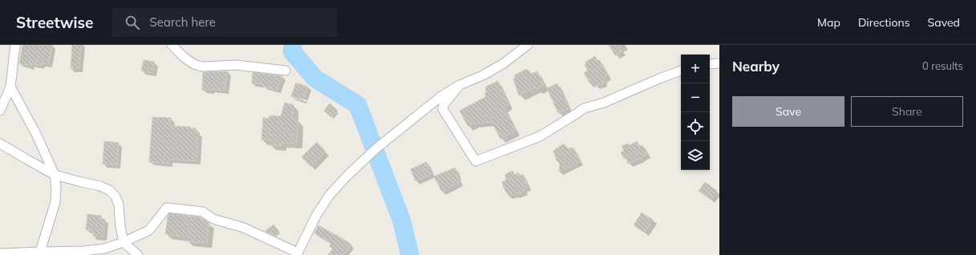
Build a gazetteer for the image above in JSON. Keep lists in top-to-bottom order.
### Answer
{
  "page": {
    "header": "Streetwise",
    "search": "Search here",
    "nav": ["Map", "Directions", "Saved"],
    "heading": ["Nearby", "0 results"],
    "map_buttons": ["+", "−"],
    "buttons": ["Save", "Share"]
  }
}
